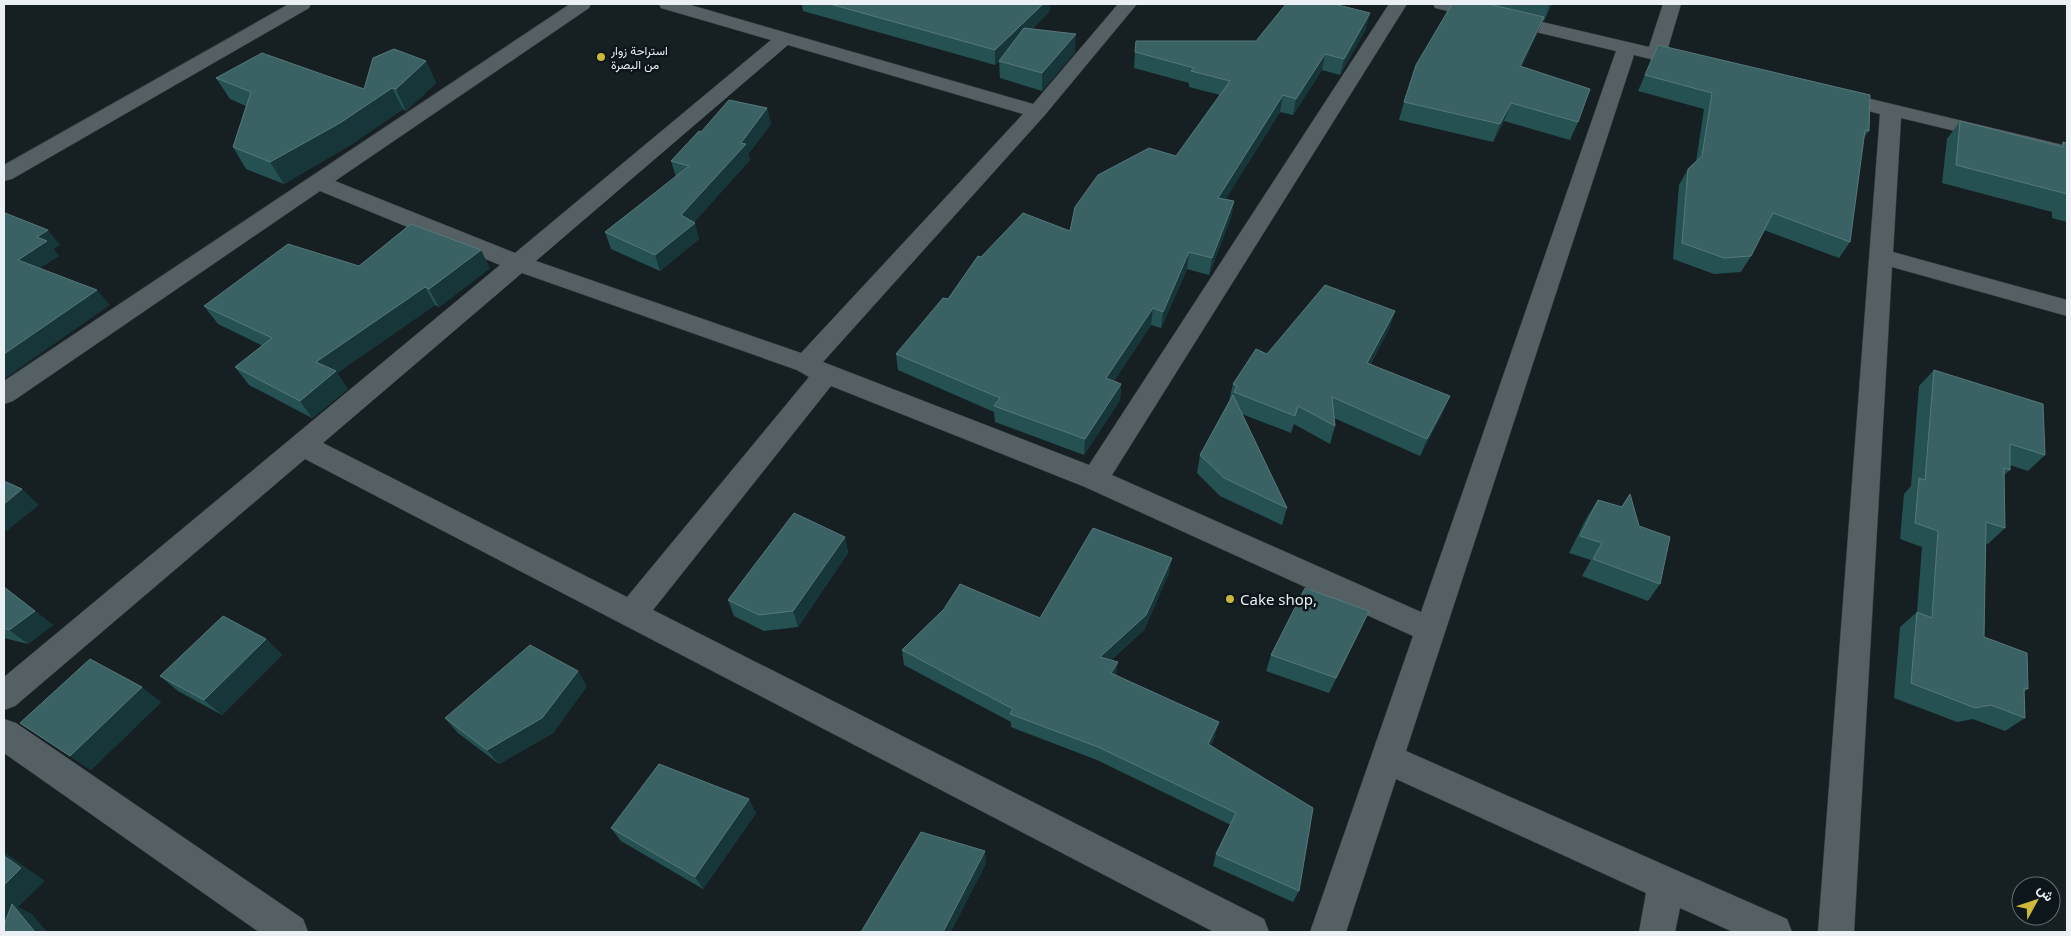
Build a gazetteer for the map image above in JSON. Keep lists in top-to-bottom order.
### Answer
{
  "places": ["استراحة زوار من البصرة", "Cake shop,"],
  "north": "top right"
}
